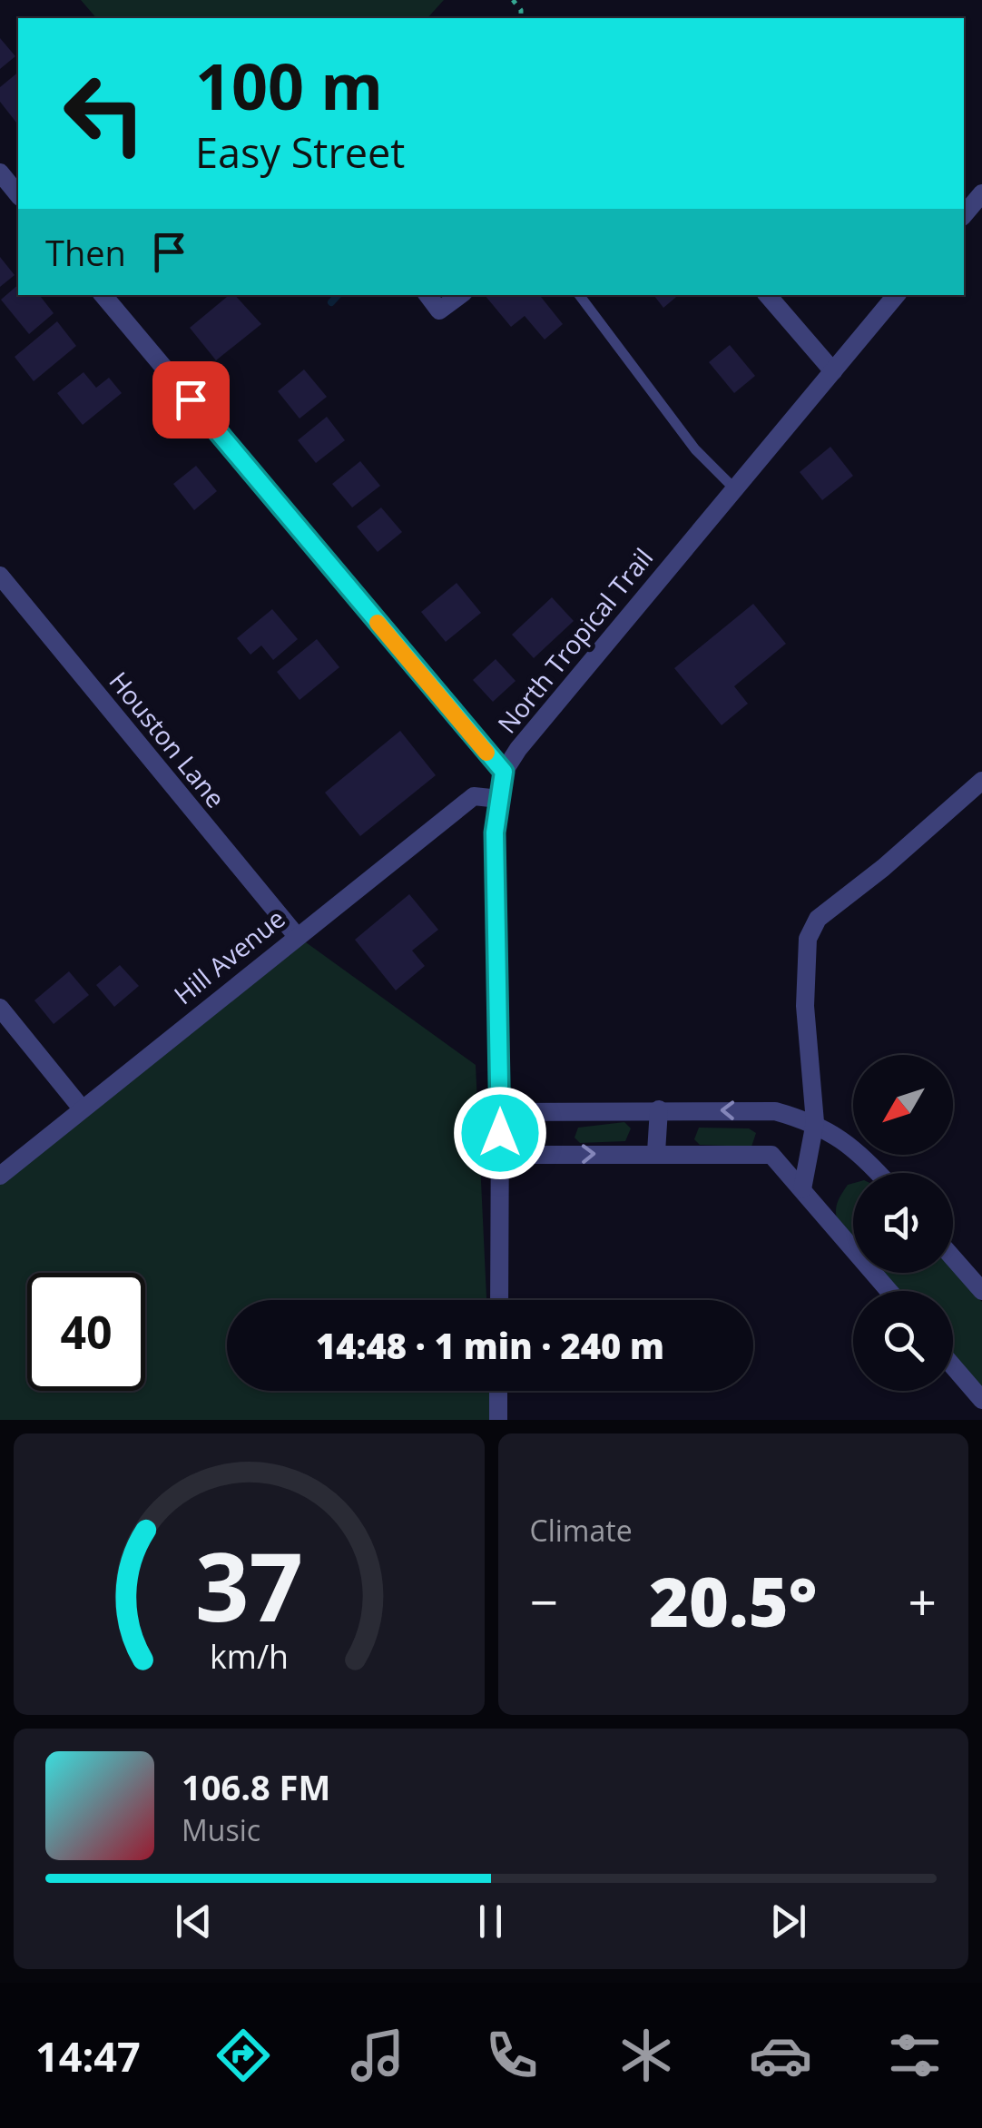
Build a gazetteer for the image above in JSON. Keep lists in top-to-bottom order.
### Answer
{
  "streets": {
    "street": ["North Tropical Trail", "Houston Lane", "Hill Avenue"]
  },
  "crossings": [
    ["North Tropical Trail", "Hill Avenue"],
    ["Houston Lane", "Hill Avenue"]
  ],
  "north": "bottom left",
  "page": {
    "turn": ["100 m", "Easy Street"],
    "then": "Then",
    "limit": "40",
    "trip": "14:48 · 1 min · 240 m",
    "tile": "Climate",
    "heat": ["−", "20.5°", "+"],
    "song": ["106.8 FM", "Music"],
    "tabs": "14:47",
    "gauge": ["37", "km/h"]
  }
}
